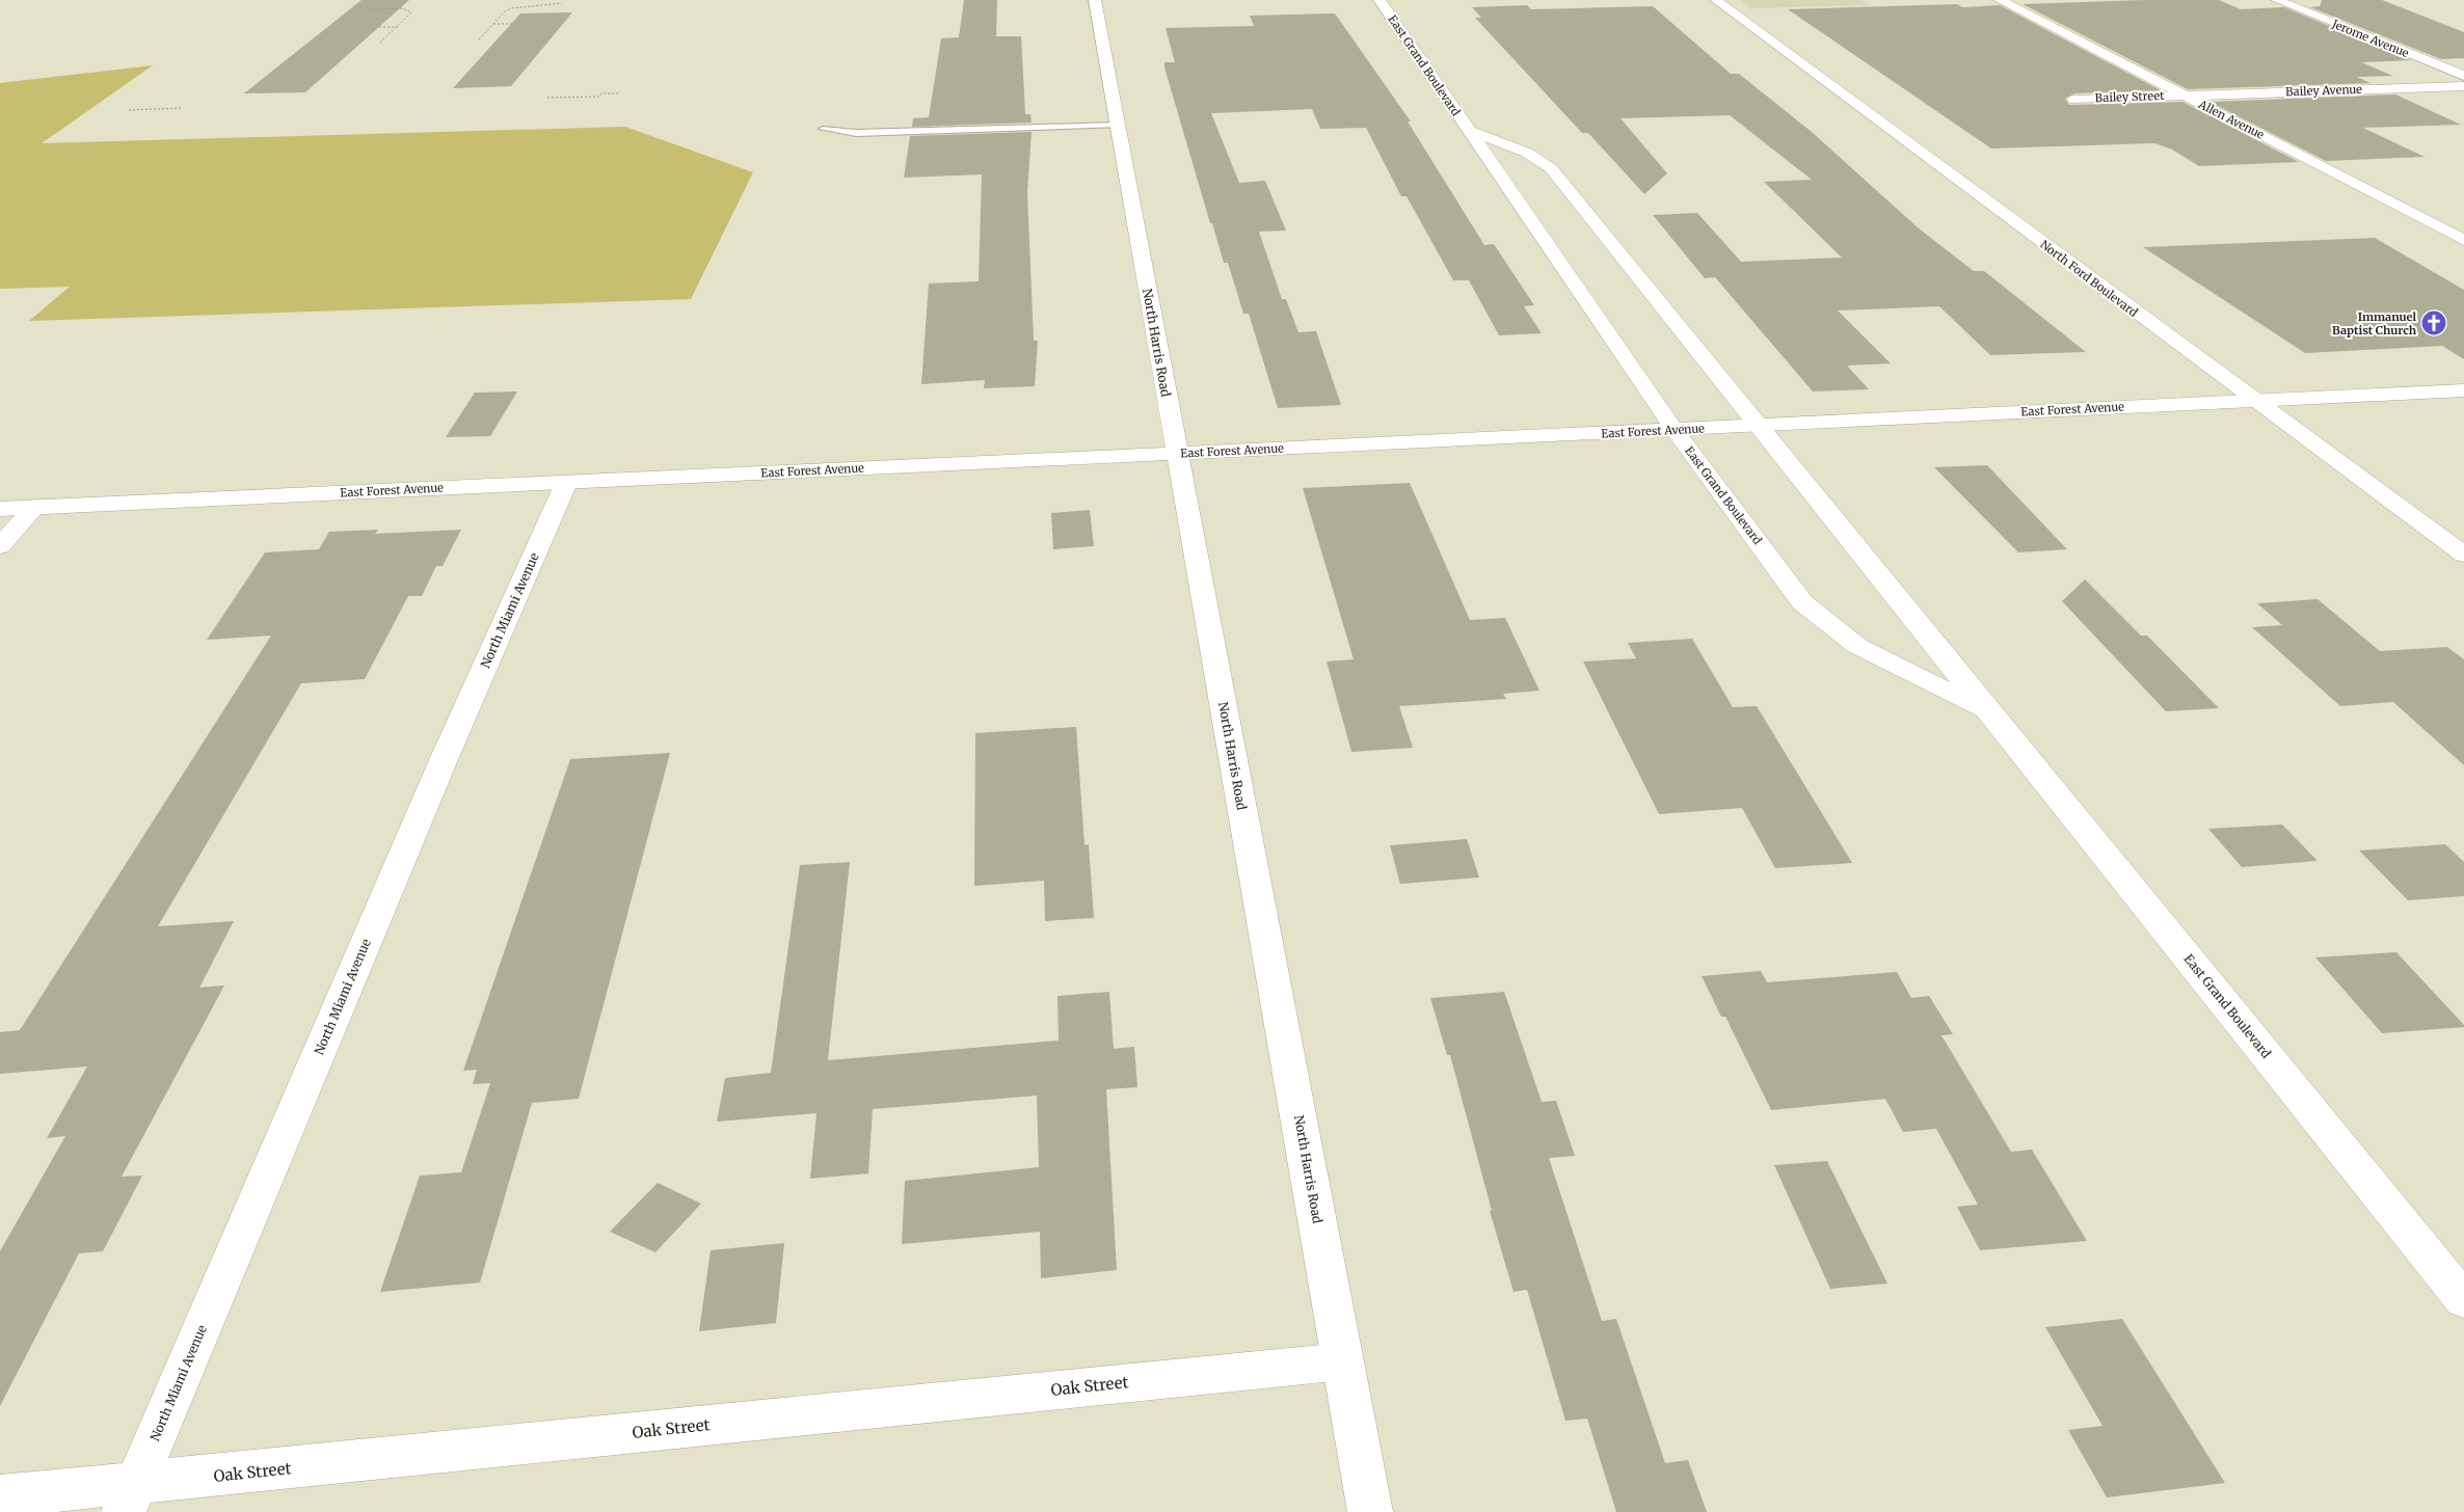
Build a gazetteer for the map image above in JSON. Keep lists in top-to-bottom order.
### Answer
{
  "streets": {
    "street": [
      "Jerome Avenue",
      "East Grand Boulevard",
      "Bailey Avenue",
      "Bailey Street",
      "Allen Avenue",
      "North Ford Boulevard",
      "North Harris Road",
      "East Forest Avenue",
      "North Miami Avenue",
      "Oak Street"
    ]
  },
  "crossings": [
    ["East Grand Boulevard", "East Forest Avenue"],
    ["Bailey Avenue", "Bailey Street"],
    ["Bailey Avenue", "Allen Avenue"],
    ["Bailey Street", "Allen Avenue"],
    ["North Ford Boulevard", "East Forest Avenue"],
    ["North Harris Road", "East Forest Avenue"],
    ["North Harris Road", "Oak Street"],
    ["East Forest Avenue", "North Miami Avenue"],
    ["North Miami Avenue", "Oak Street"]
  ],
  "places": {
    "church": ["Immanuel Baptist Church"]
  }
}
